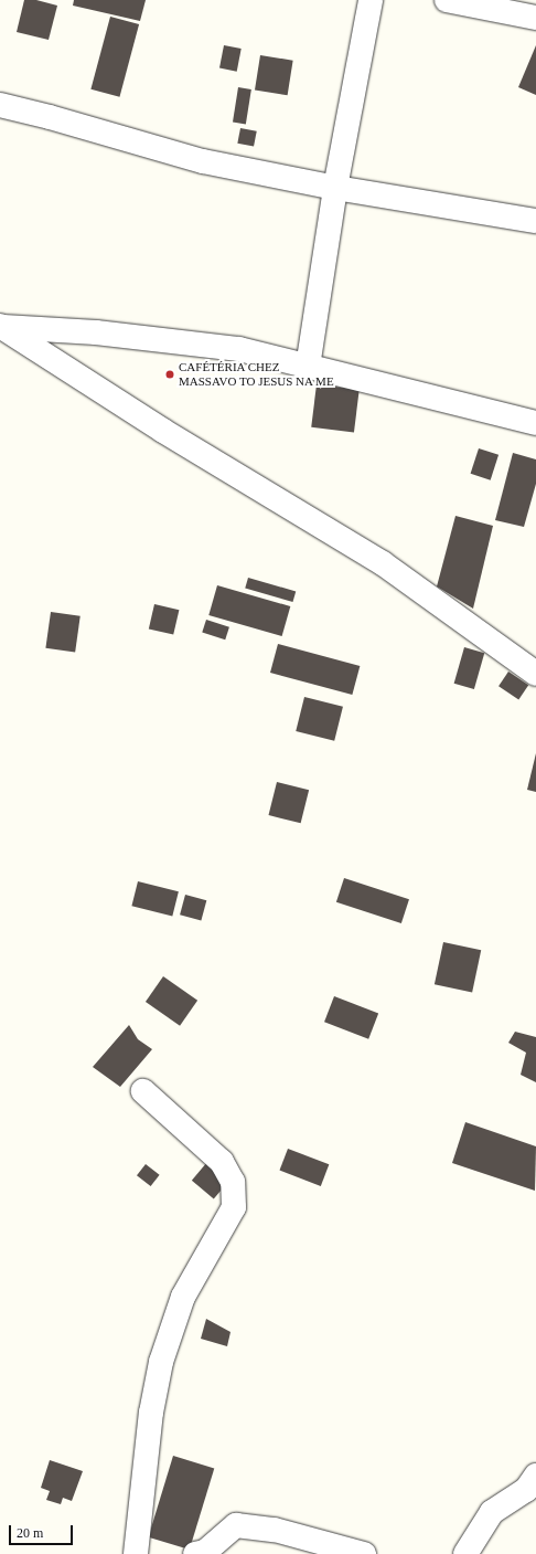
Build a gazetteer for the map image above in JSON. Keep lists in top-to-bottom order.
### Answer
{
  "places": ["CAFÉTÉRIA CHEZ MASSAVO TO JESUS NA ME"],
  "scale_bar": "20 m"
}
